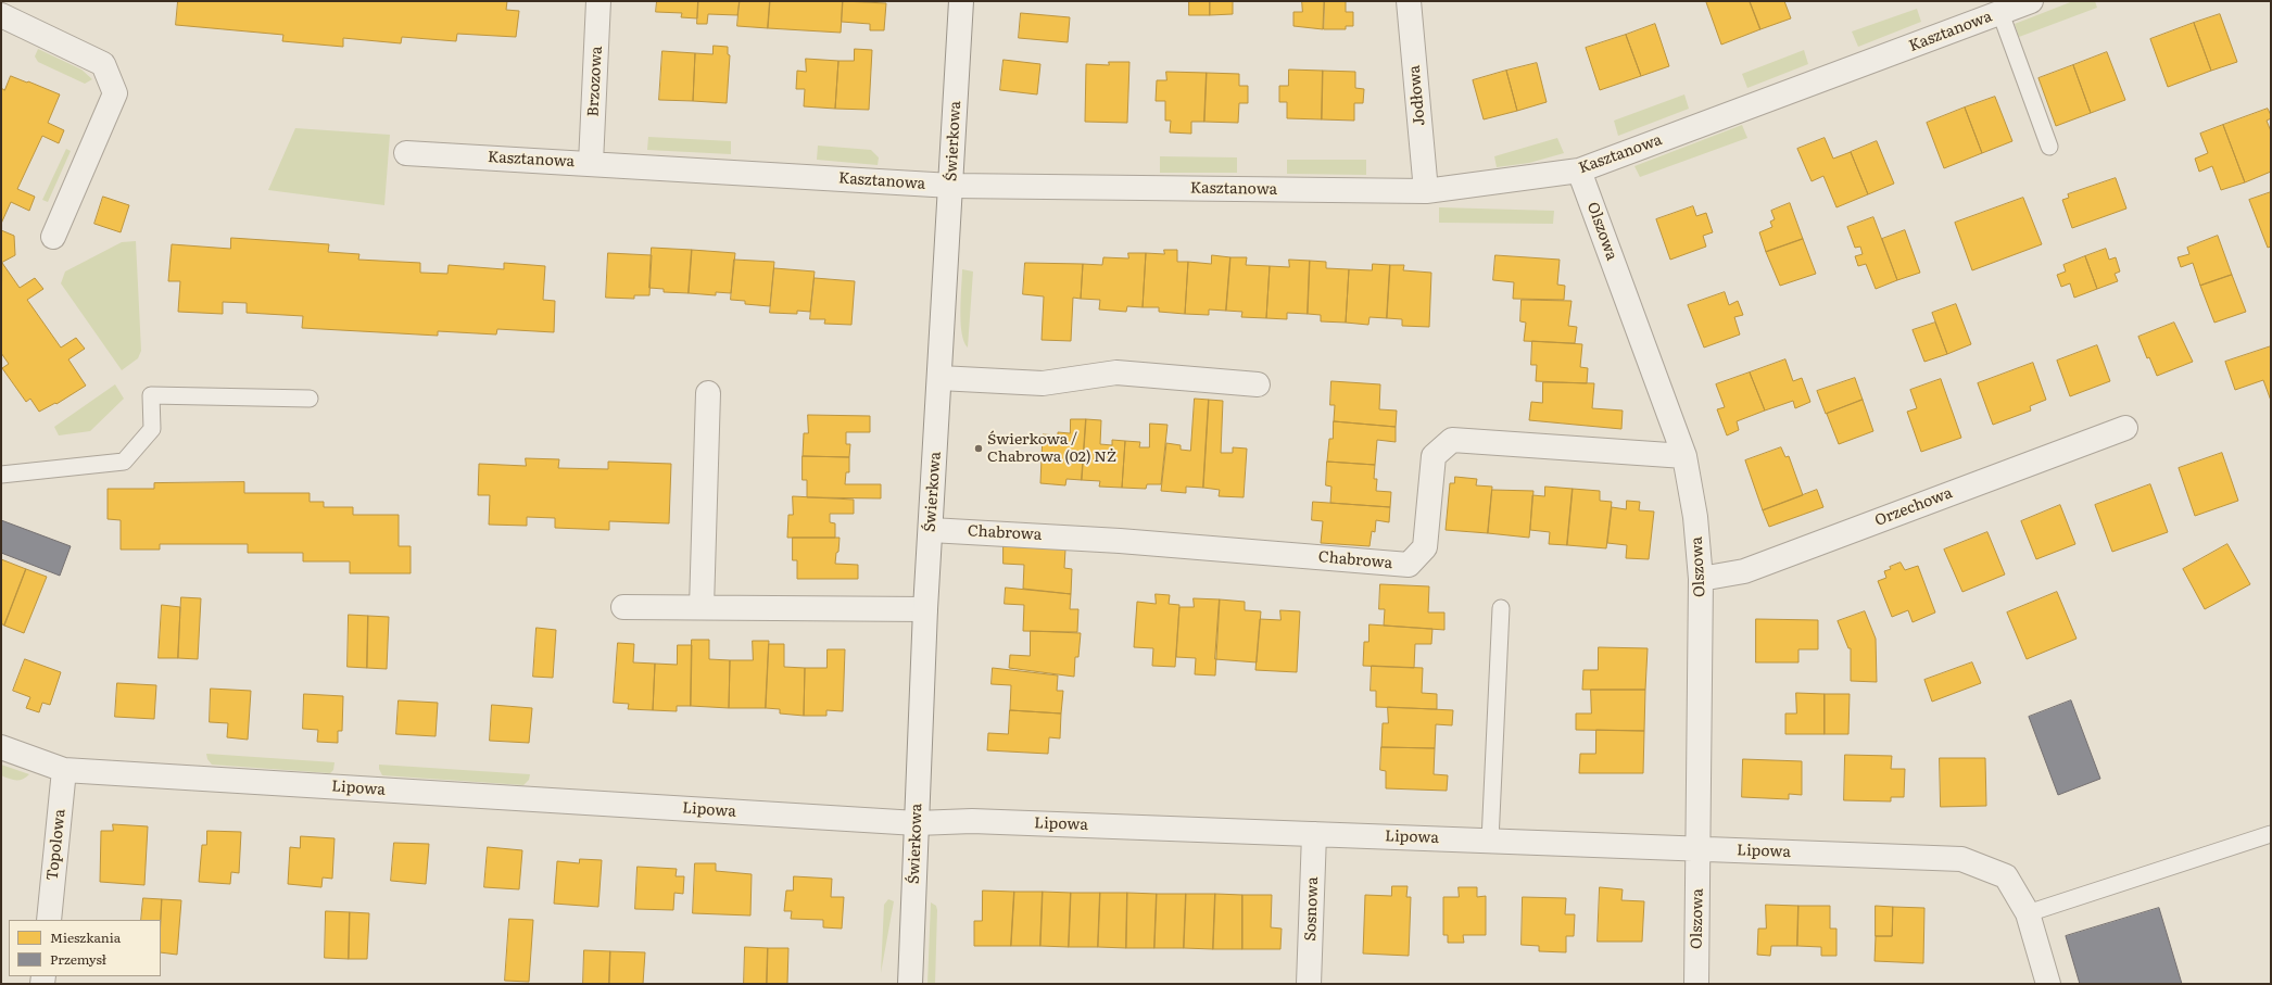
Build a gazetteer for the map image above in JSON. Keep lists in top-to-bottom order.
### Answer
{
  "streets": {
    "street": [
      "Kasztanowa",
      "Brzozowa",
      "Jodłowa",
      "Świerkowa",
      "Olszowa",
      "Orzechowa",
      "Chabrowa",
      "Lipowa",
      "Topolowa",
      "Sosnowa"
    ]
  },
  "crossings": [
    ["Kasztanowa", "Brzozowa"],
    ["Kasztanowa", "Jodłowa"],
    ["Kasztanowa", "Świerkowa"],
    ["Kasztanowa", "Olszowa"],
    ["Świerkowa", "Chabrowa"],
    ["Świerkowa", "Lipowa"],
    ["Olszowa", "Orzechowa"],
    ["Olszowa", "Chabrowa"],
    ["Olszowa", "Lipowa"],
    ["Lipowa", "Topolowa"],
    ["Lipowa", "Sosnowa"]
  ],
  "places": ["Świerkowa / Chabrowa (02) NŻ"],
  "legend": ["Mieszkania", "Przemysł"]
}
